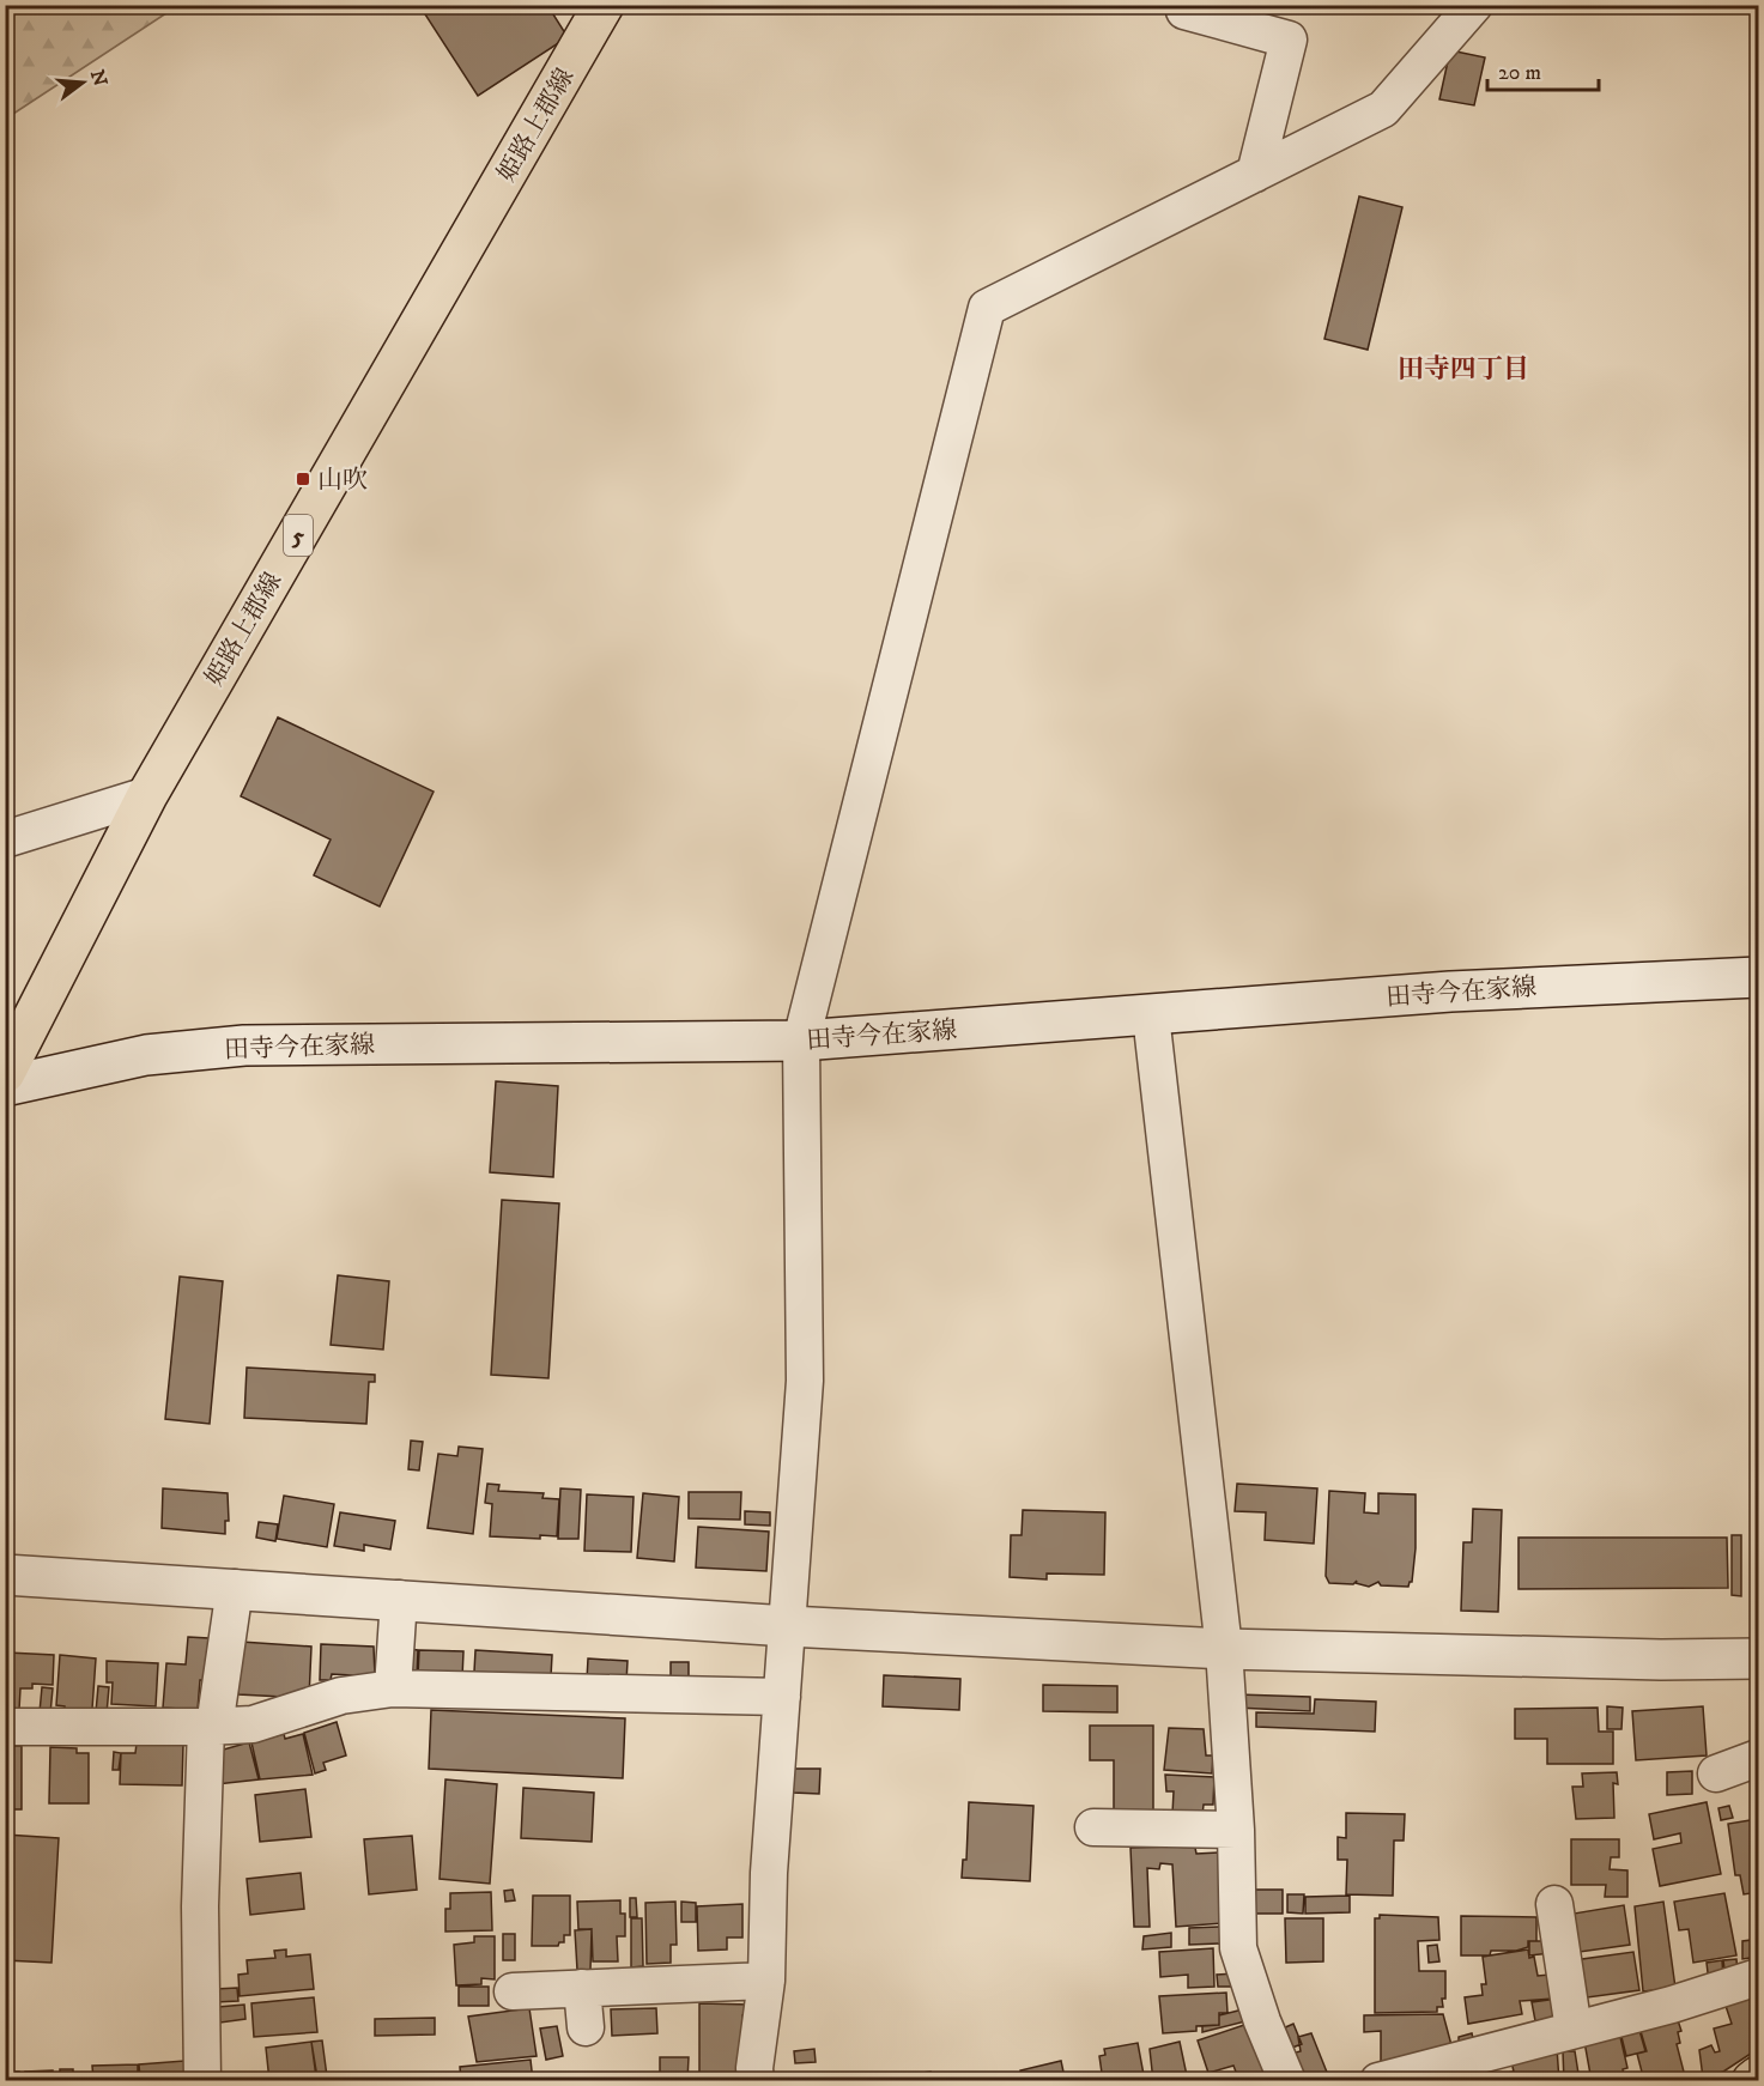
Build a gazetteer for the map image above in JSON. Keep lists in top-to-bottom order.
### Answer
{
  "streets": {
    "main road": ["姫路上郡線", "5"],
    "street": ["田寺今在家線"]
  },
  "districts": ["田寺四丁目"],
  "places": {
    "transit": ["山吹"]
  },
  "scale_bar": "20 m",
  "north": "right"
}
